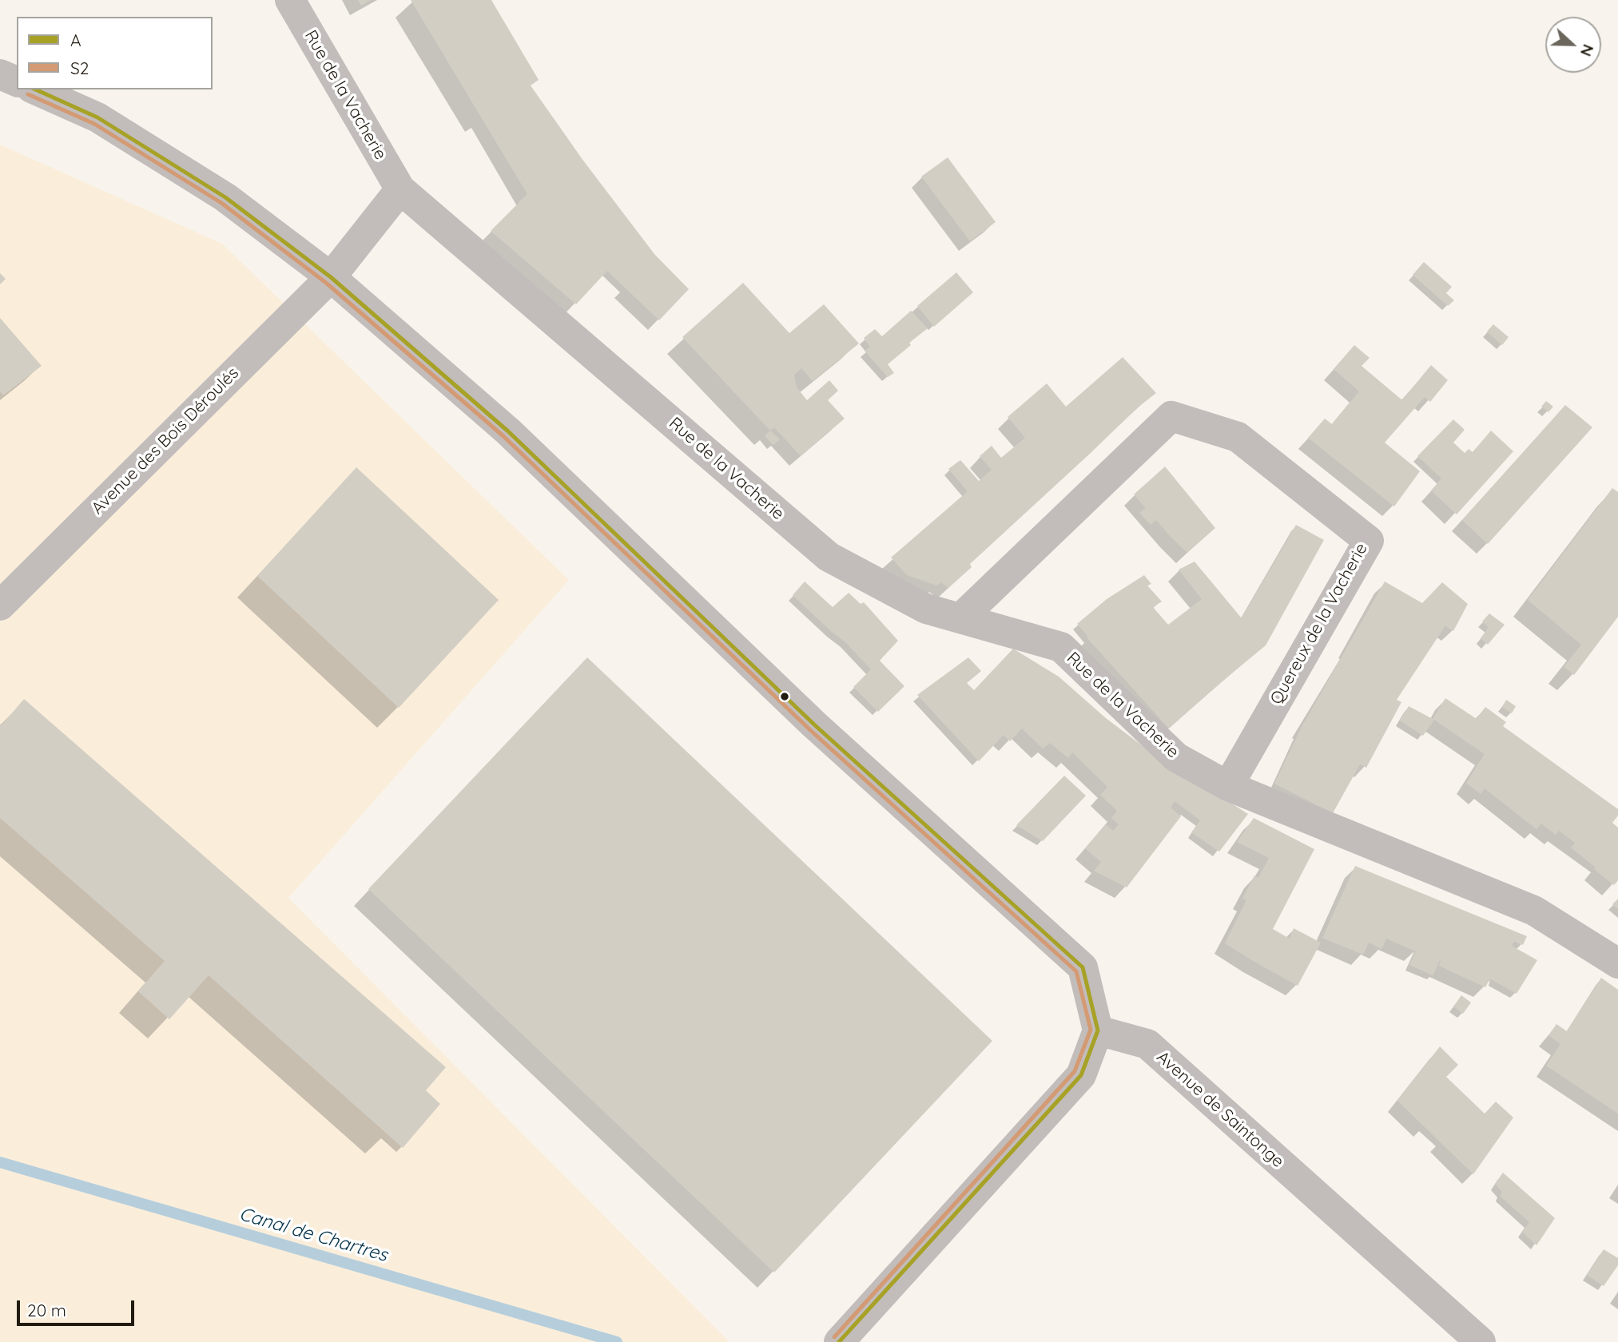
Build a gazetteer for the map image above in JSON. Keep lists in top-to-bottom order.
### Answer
{
  "streets": {
    "street": [
      "Rue de la Vacherie",
      "Avenue des Bois Déroulés",
      "Quereux de la Vacherie",
      "Avenue de Saintonge"
    ]
  },
  "crossings": [
    ["Rue de la Vacherie", "Quereux de la Vacherie"]
  ],
  "water": ["Canal de Chartres"],
  "lines": ["transit line A", "transit line S2"],
  "legend": ["A", "S2"],
  "scale_bar": "20 m",
  "north": "right"
}
